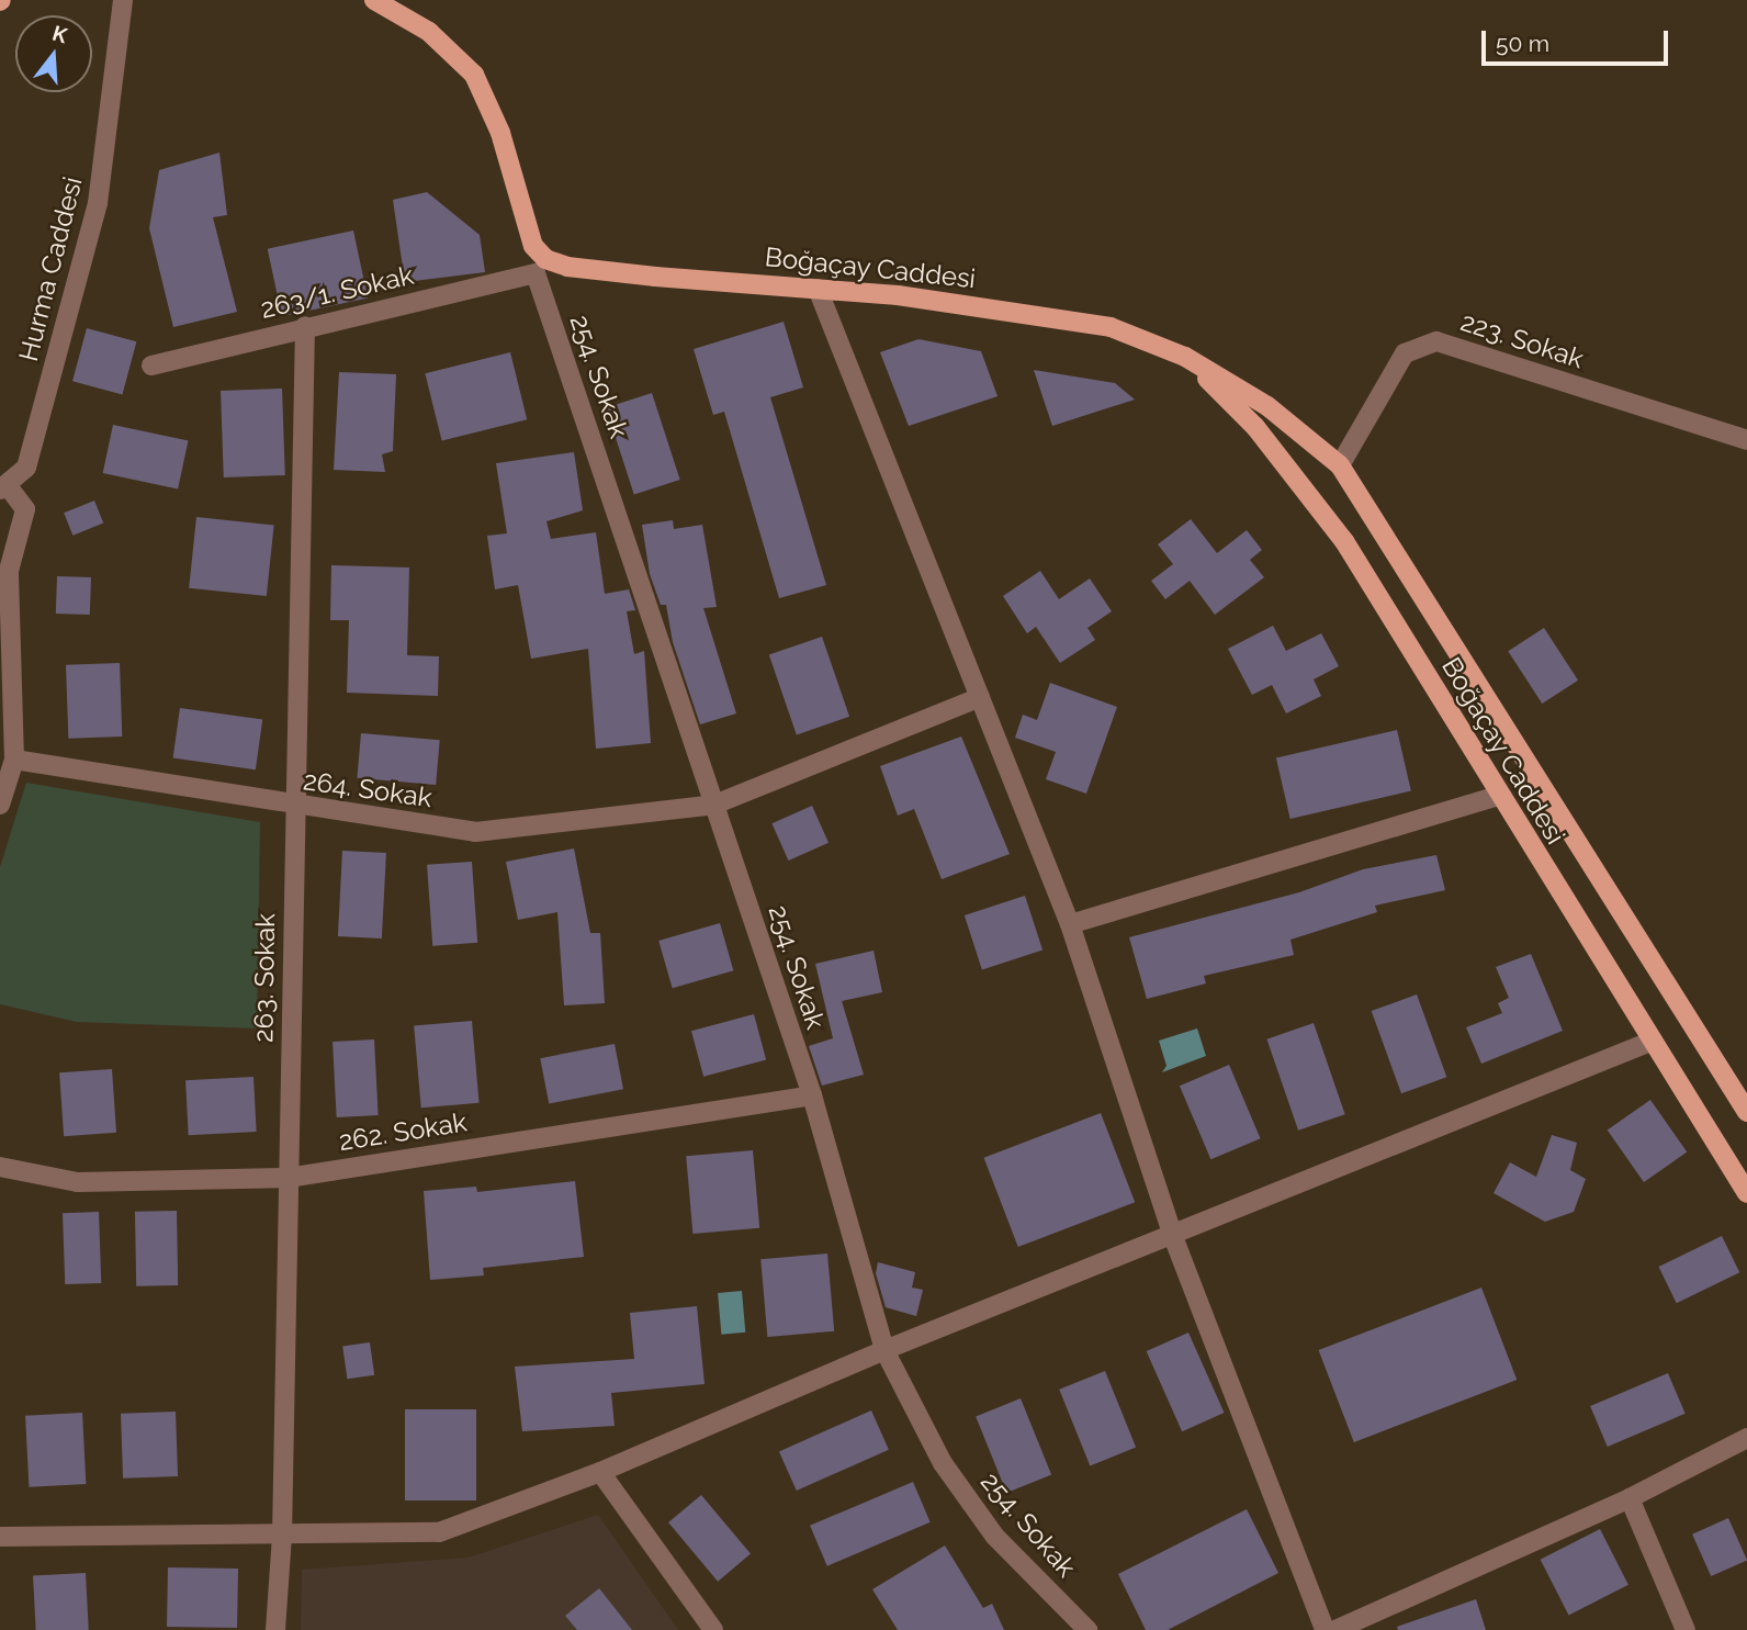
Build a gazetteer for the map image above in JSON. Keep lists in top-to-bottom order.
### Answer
{
  "streets": {
    "main road": ["Boğaçay Caddesi"],
    "street": [
      "Hurma Caddesi",
      "263/1. Sokak",
      "223. Sokak",
      "254. Sokak",
      "264. Sokak",
      "263. Sokak",
      "262. Sokak"
    ]
  },
  "crossings": [
    ["Boğaçay Caddesi", "263/1. Sokak"],
    ["Boğaçay Caddesi", "223. Sokak"],
    ["Boğaçay Caddesi", "254. Sokak"],
    ["263/1. Sokak", "254. Sokak"],
    ["263/1. Sokak", "263. Sokak"],
    ["254. Sokak", "264. Sokak"],
    ["254. Sokak", "262. Sokak"],
    ["264. Sokak", "263. Sokak"],
    ["263. Sokak", "262. Sokak"]
  ],
  "scale_bar": "50 m",
  "north": "top"
}
